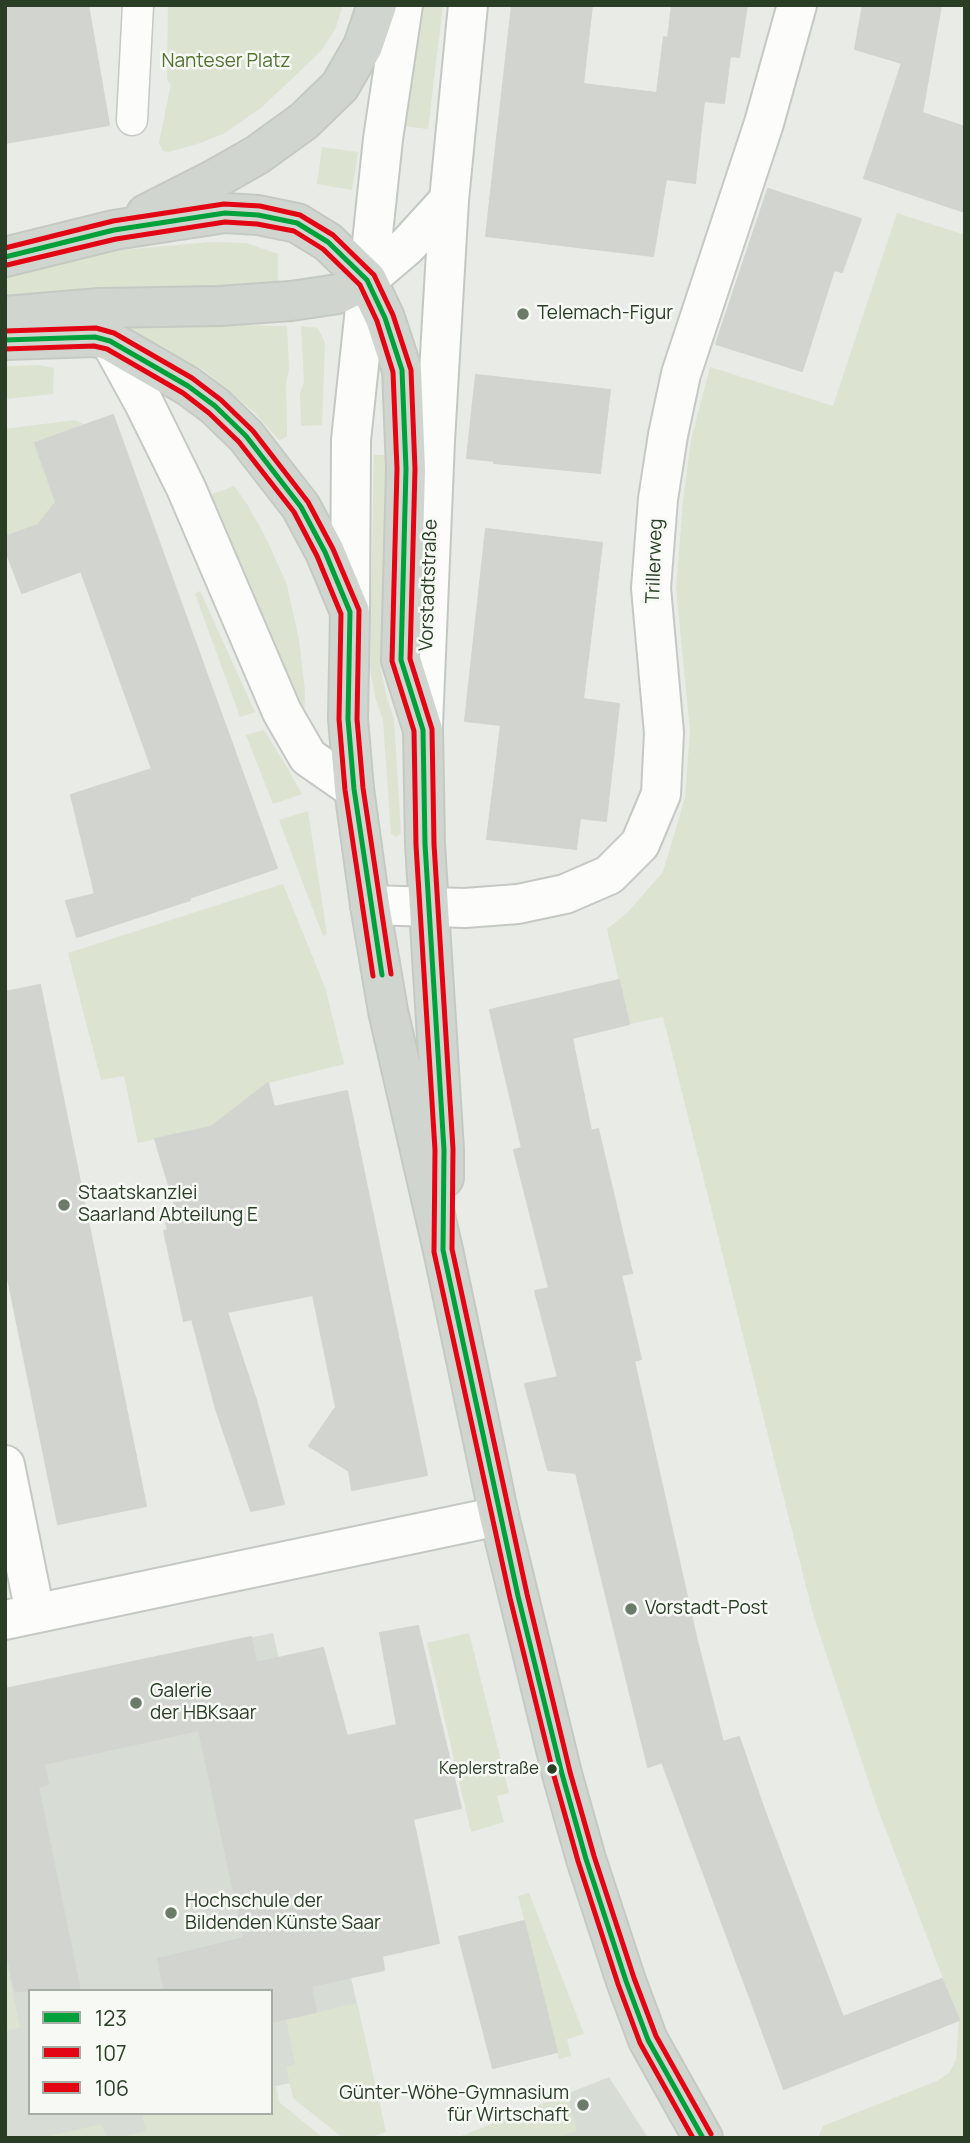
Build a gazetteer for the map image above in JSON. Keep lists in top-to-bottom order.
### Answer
{
  "streets": {
    "main road": ["Vorstadtstraße"],
    "street": ["Trillerweg"]
  },
  "crossings": [
    ["Trillerweg", "Vorstadtstraße"]
  ],
  "parks": ["Nanteser Platz"],
  "places": [
    "Telemach-Figur",
    "Staatskanzlei Saarland Abteilung E",
    "Vorstadt-Post",
    "Galerie der HBKsaar",
    "Keplerstraße",
    "Hochschule der Bildenden Künste Saar",
    "Günter-Wöhe-Gymnasium für Wirtschaft"
  ],
  "lines": ["transit line 106", "transit line 123", "transit line 107"],
  "legend": ["123", "107", "106"]
}
